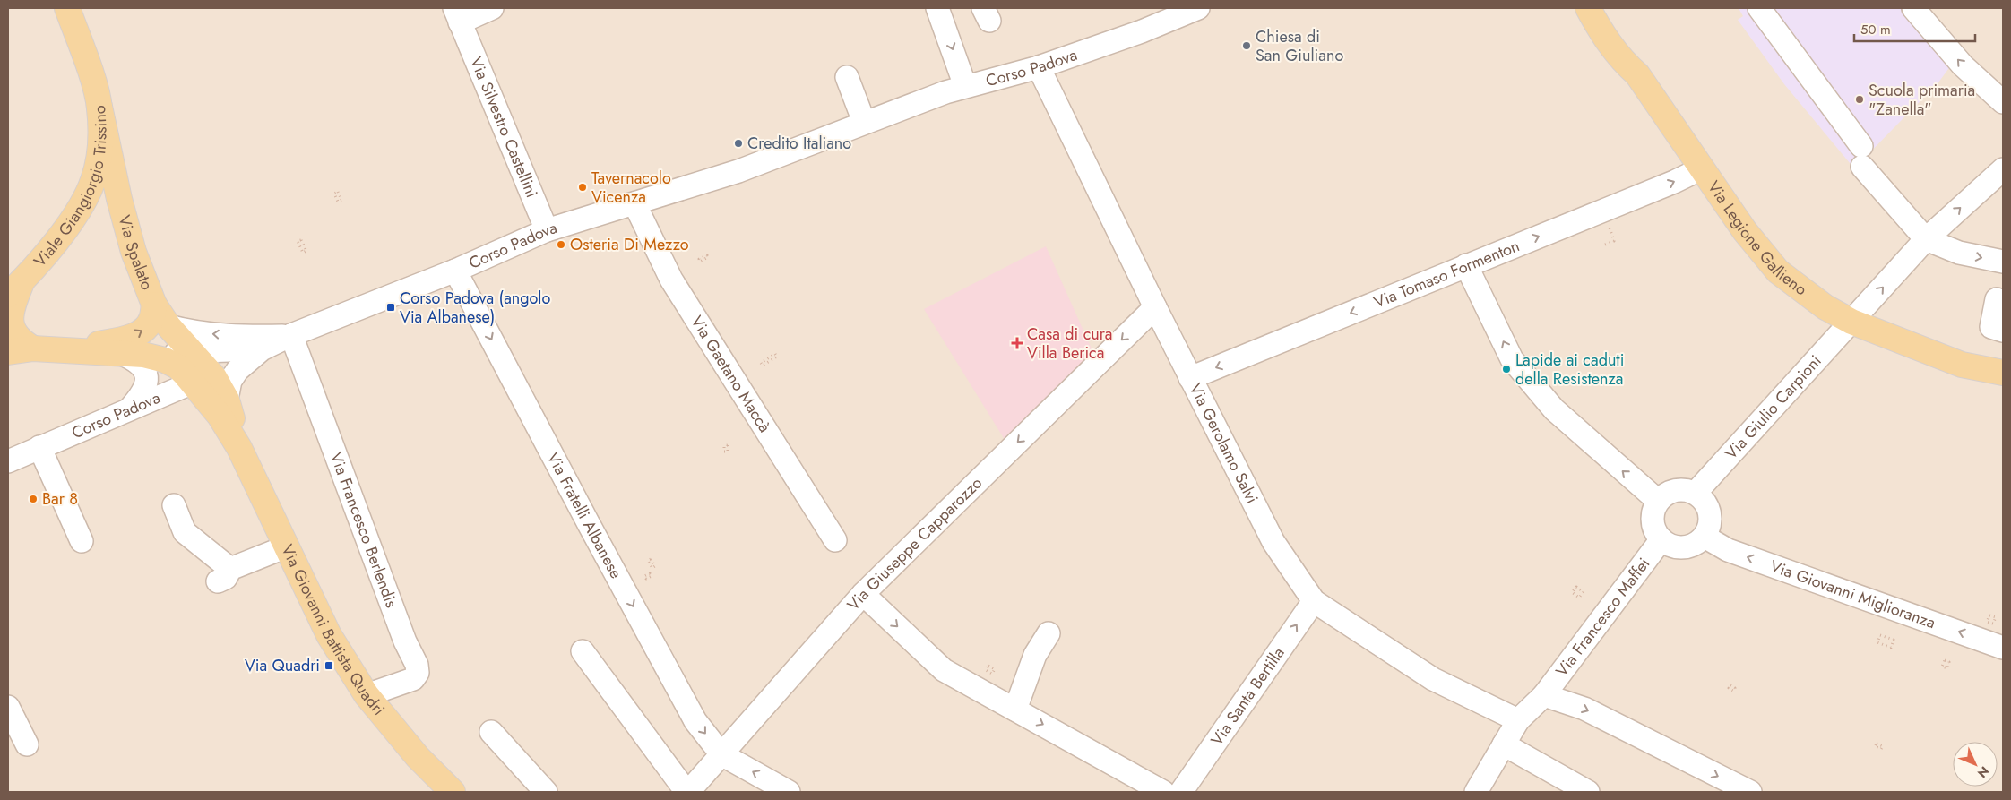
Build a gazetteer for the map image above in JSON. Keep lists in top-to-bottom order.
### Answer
{
  "streets": {
    "main road": [
      "Viale Giangiorgio Trissino",
      "Via Legione Gallieno",
      "Via Spalato",
      "Via Giovanni Battista Quadri"
    ],
    "street": [
      "Corso Padova",
      "Via Silvestro Castellini",
      "Via Tomaso Formenton",
      "Via Gaetano Maccà",
      "Via Giulio Carpioni",
      "Via Gerolamo Salvi",
      "Via Fratelli Albanese",
      "Via Francesco Berlendis",
      "Via Giuseppe Capparozzo",
      "Via Giovanni Miglioranza",
      "Via Francesco Maffei",
      "Via Santa Bertilla"
    ]
  },
  "crossings": [
    ["Corso Padova", "Via Silvestro Castellini"],
    ["Corso Padova", "Via Spalato"],
    ["Corso Padova", "Via Gaetano Maccà"],
    ["Corso Padova", "Via Gerolamo Salvi"],
    ["Corso Padova", "Via Fratelli Albanese"],
    ["Corso Padova", "Via Francesco Berlendis"],
    ["Corso Padova", "Via Giovanni Battista Quadri"],
    ["Viale Giangiorgio Trissino", "Via Spalato"],
    ["Via Legione Gallieno", "Via Tomaso Formenton"],
    ["Via Legione Gallieno", "Via Giulio Carpioni"],
    ["Via Spalato", "Via Giovanni Battista Quadri"],
    ["Via Tomaso Formenton", "Via Gerolamo Salvi"],
    ["Via Giulio Carpioni", "Via Giovanni Miglioranza"],
    ["Via Giulio Carpioni", "Via Francesco Maffei"],
    ["Via Gerolamo Salvi", "Via Giuseppe Capparozzo"],
    ["Via Gerolamo Salvi", "Via Francesco Maffei"],
    ["Via Gerolamo Salvi", "Via Santa Bertilla"],
    ["Via Fratelli Albanese", "Via Giuseppe Capparozzo"],
    ["Via Francesco Berlendis", "Via Giovanni Battista Quadri"],
    ["Via Giovanni Miglioranza", "Via Francesco Maffei"]
  ],
  "one_way": [
    "Via Giulio Carpioni",
    "Via Giuseppe Capparozzo",
    "Via Giovanni Miglioranza",
    "Via Santa Bertilla"
  ],
  "places": {
    "other": [
      "Chiesa di San Giuliano",
      "Scuola primaria \"Zanella\"",
      "Credito Italiano",
      "Tavernacolo Vicenza",
      "Osteria Di Mezzo",
      "Lapide ai caduti della Resistenza",
      "Bar 8"
    ],
    "transit": ["Corso Padova (angolo Via Albanese)", "Via Quadri"],
    "health": ["Casa di cura Villa Berica"]
  },
  "scale_bar": "50 m",
  "north": "bottom right"
}
